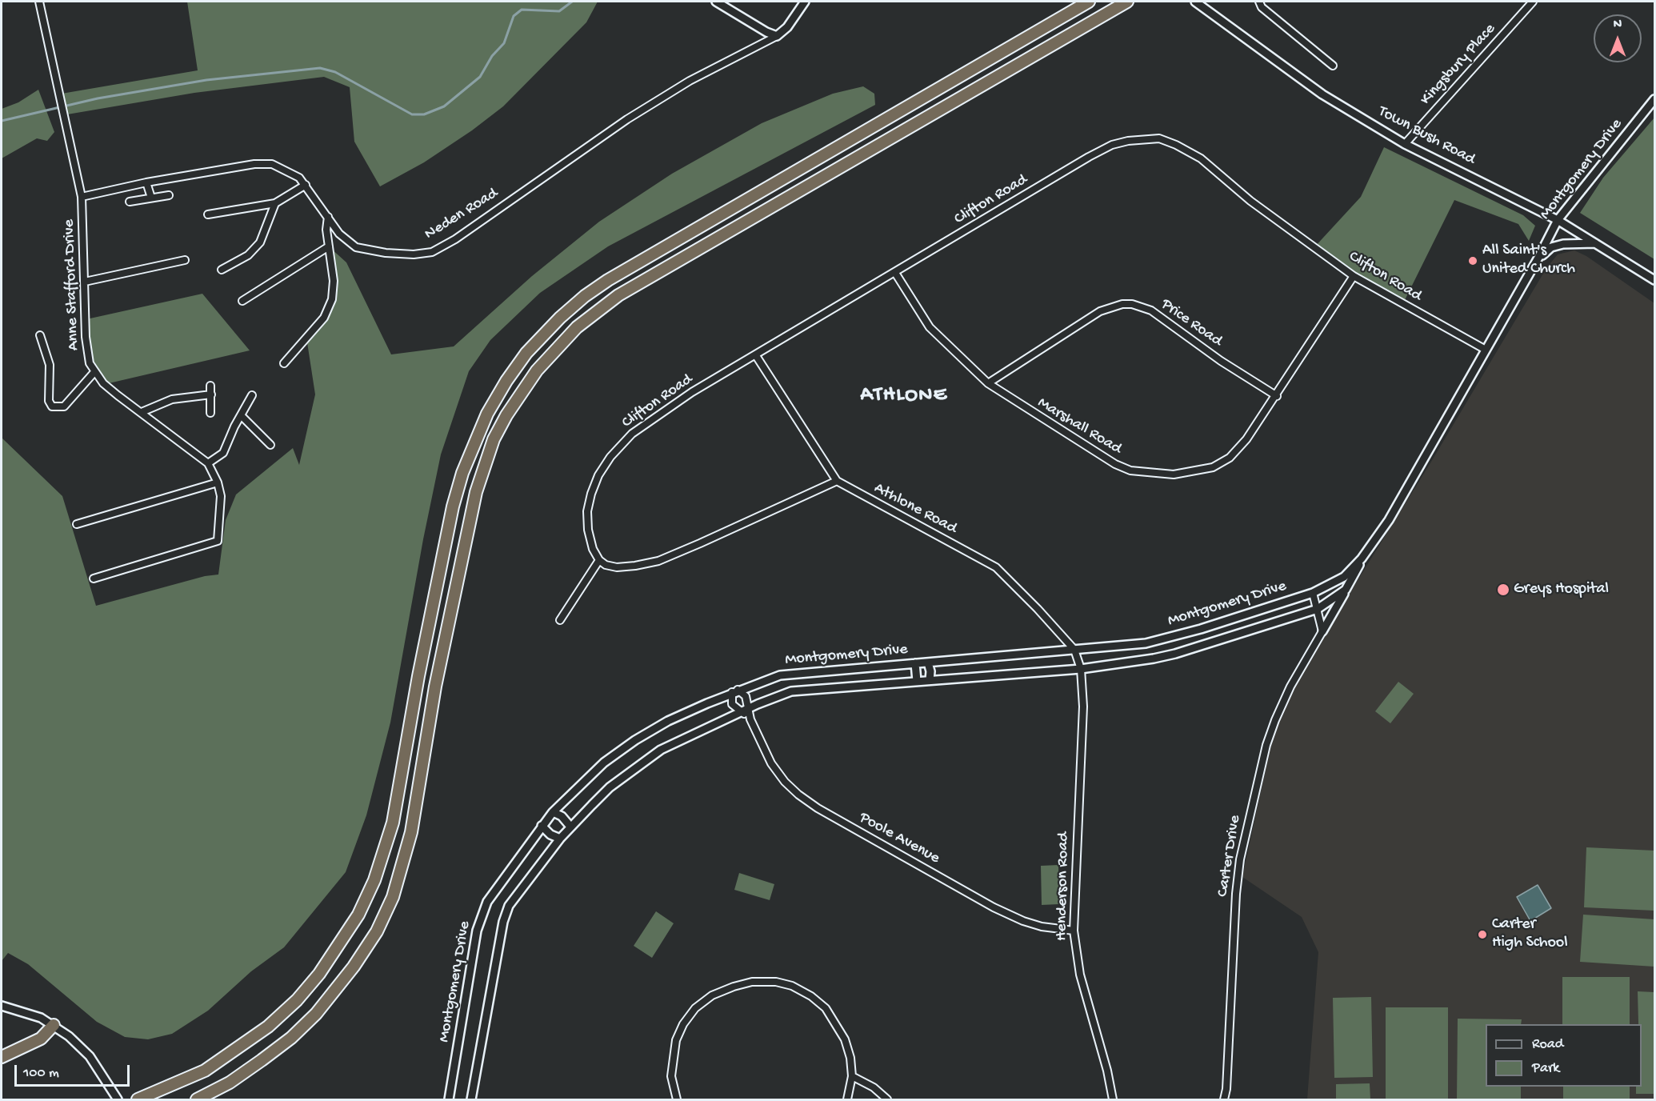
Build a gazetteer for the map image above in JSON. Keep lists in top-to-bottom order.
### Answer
{
  "streets": {
    "street": [
      "Kingsbury Place",
      "Town Bush Road",
      "Montgomery Drive",
      "Clifton Road",
      "Neden Road",
      "Anne Stafford Drive",
      "Price Road",
      "Marshall Road",
      "Athlone Road",
      "Poole Avenue",
      "Carter Drive",
      "Henderson Road"
    ]
  },
  "crossings": [
    ["Kingsbury Place", "Town Bush Road"],
    ["Town Bush Road", "Montgomery Drive"],
    ["Montgomery Drive", "Clifton Road"],
    ["Montgomery Drive", "Athlone Road"],
    ["Montgomery Drive", "Poole Avenue"],
    ["Montgomery Drive", "Henderson Road"],
    ["Clifton Road", "Marshall Road"],
    ["Clifton Road", "Athlone Road"],
    ["Neden Road", "Anne Stafford Drive"],
    ["Price Road", "Marshall Road"],
    ["Athlone Road", "Henderson Road"],
    ["Poole Avenue", "Henderson Road"]
  ],
  "districts": ["ATHLONE"],
  "places": ["All Saint's United Church", "Greys Hospital", "Carter High School"],
  "legend": ["Road", "Park"],
  "scale_bar": "100 m",
  "north": "top"
}
